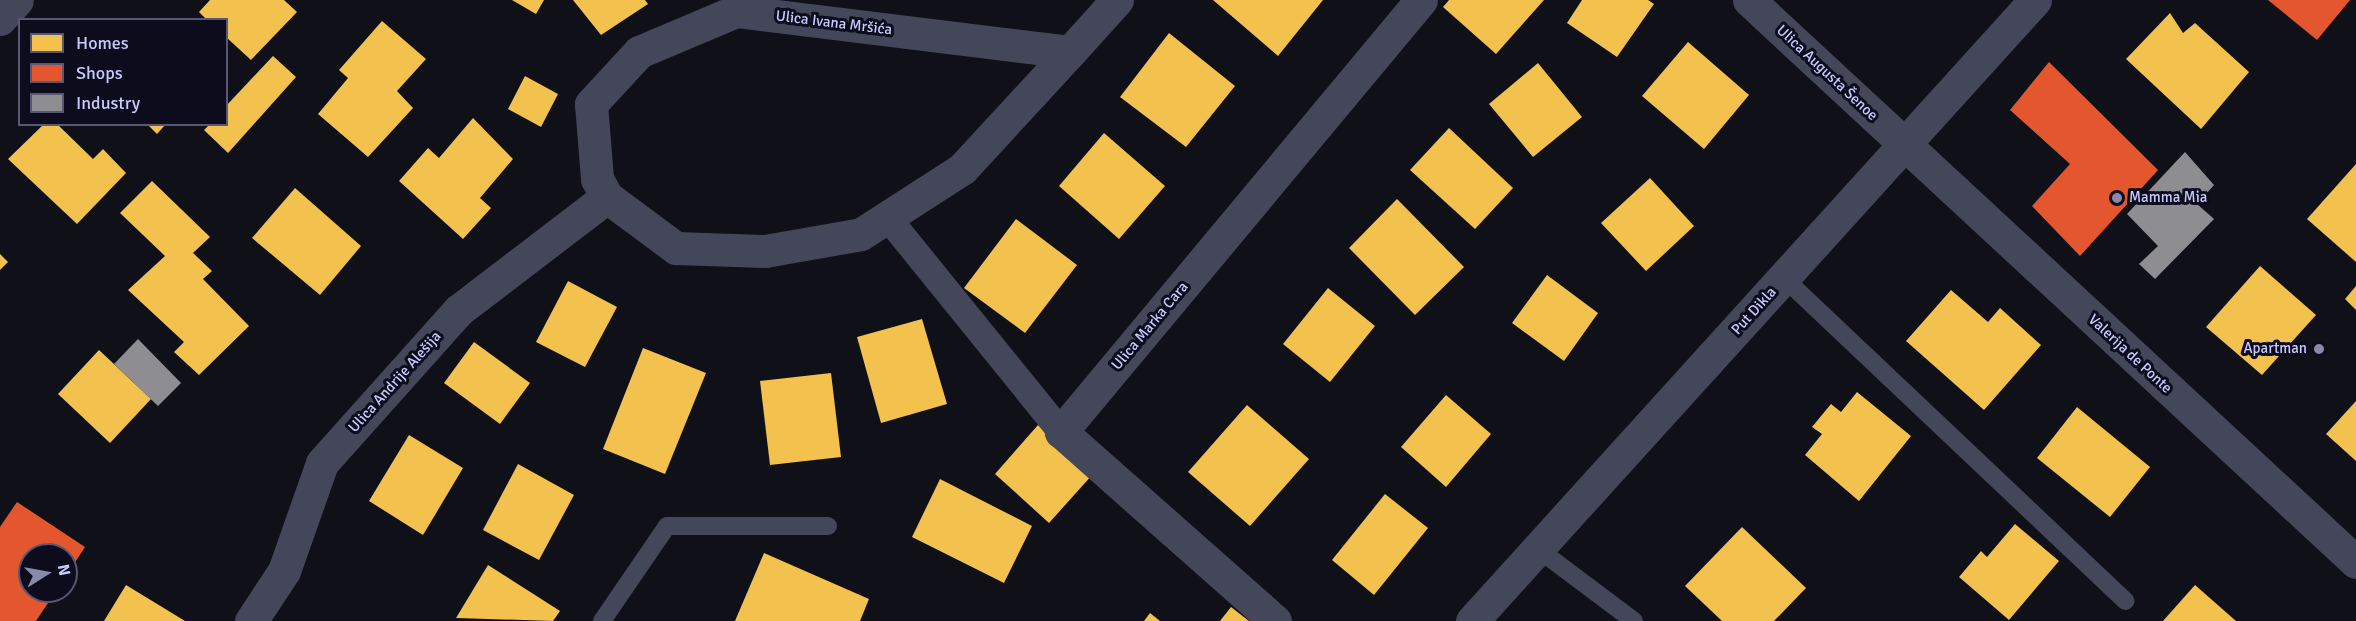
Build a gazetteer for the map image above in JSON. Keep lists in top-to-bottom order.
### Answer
{
  "streets": {
    "street": [
      "Ulica Ivana Mršića",
      "Ulica Augusta Šenoe",
      "Put Dikla",
      "Ulica Marka Cara",
      "Valerija de Ponte",
      "Ulica Andrije Alešija"
    ]
  },
  "crossings": [
    ["Ulica Ivana Mršića", "Ulica Andrije Alešija"],
    ["Ulica Augusta Šenoe", "Put Dikla"],
    ["Ulica Augusta Šenoe", "Valerija de Ponte"],
    ["Put Dikla", "Valerija de Ponte"]
  ],
  "places": ["Mamma Mia", "Apartman"],
  "legend": ["Homes", "Shops", "Industry"],
  "north": "right"
}
